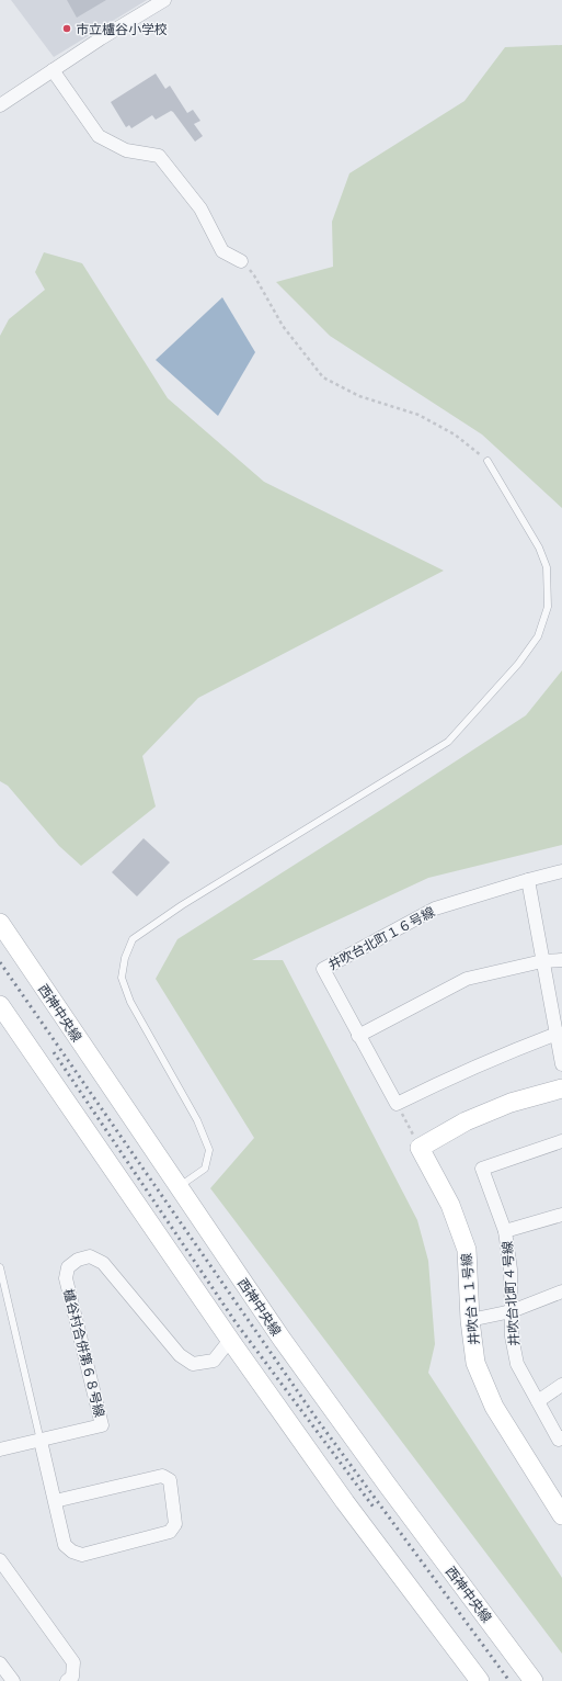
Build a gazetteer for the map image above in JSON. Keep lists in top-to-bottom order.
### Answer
{
  "streets": {
    "street": [
      "井吹台北町１６号線",
      "西神中央線",
      "井吹台北町４号線",
      "井吹台１１号線",
      "櫨谷村合併第６８号線"
    ]
  },
  "places": ["市立櫨谷小学校"]
}
